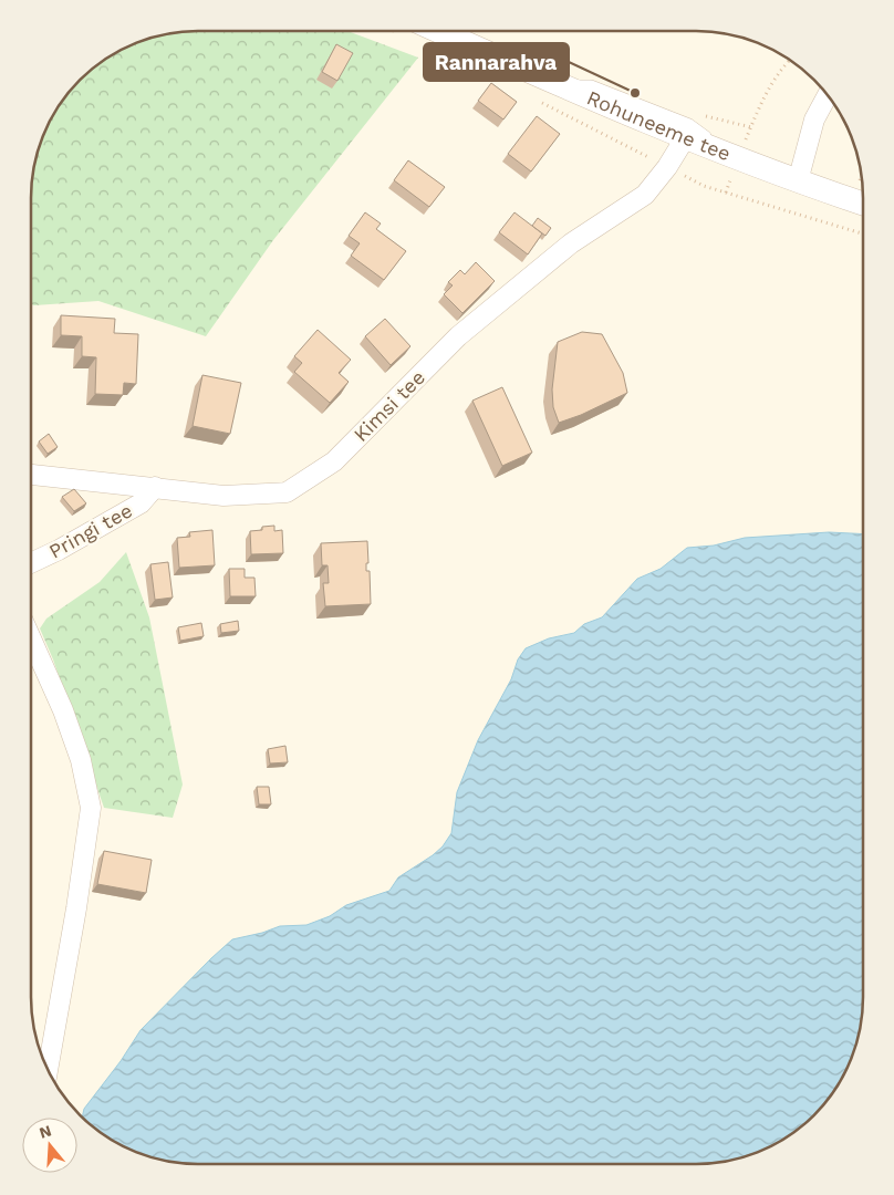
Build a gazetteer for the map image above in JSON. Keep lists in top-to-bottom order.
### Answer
{
  "streets": {
    "street": ["Rohuneeme tee", "Kimsi tee", "Pringi tee"]
  },
  "crossings": [
    ["Rohuneeme tee", "Kimsi tee"],
    ["Kimsi tee", "Pringi tee"]
  ],
  "places": ["Rannarahva"],
  "north": "top"
}
